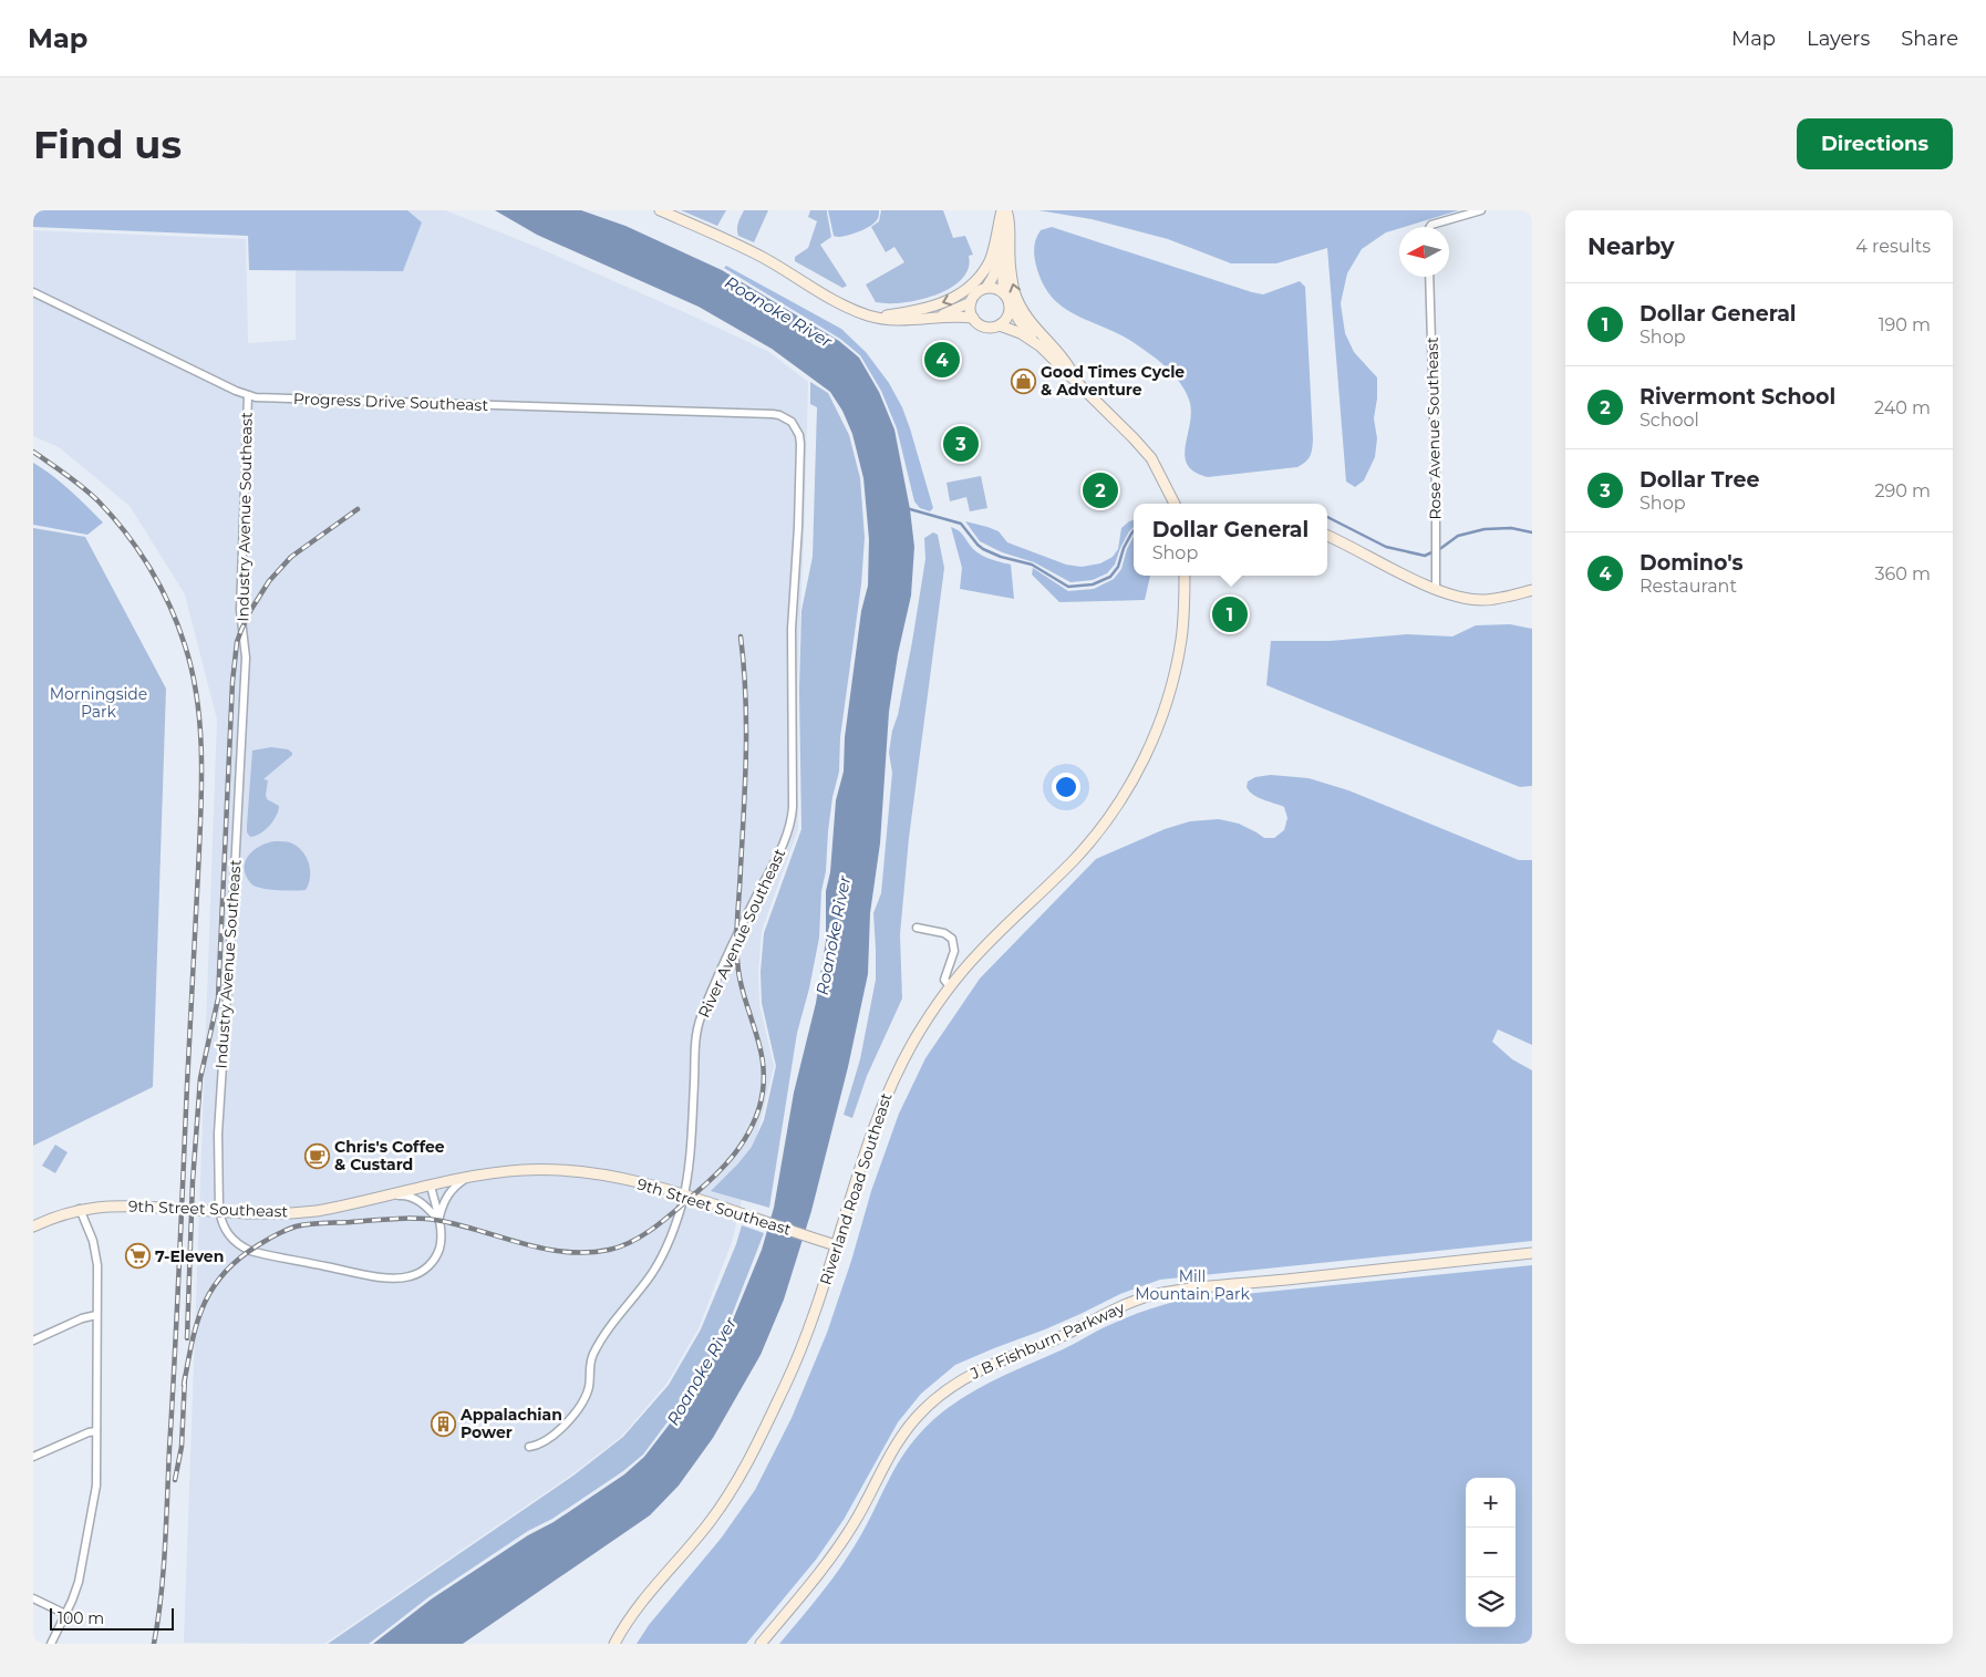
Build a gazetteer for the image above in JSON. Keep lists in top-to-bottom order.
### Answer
{
  "streets": {
    "main road": ["Riverland Road Southeast", "9th Street Southeast", "J B Fishburn Parkway"],
    "street": [
      "Progress Drive Southeast",
      "Rose Avenue Southeast",
      "Industry Avenue Southeast",
      "River Avenue Southeast"
    ]
  },
  "crossings": [
    ["Progress Drive Southeast", "Industry Avenue Southeast"],
    ["Progress Drive Southeast", "River Avenue Southeast"],
    ["Industry Avenue Southeast", "9th Street Southeast"],
    ["River Avenue Southeast", "9th Street Southeast"],
    ["Riverland Road Southeast", "9th Street Southeast"]
  ],
  "water": ["Roanoke River"],
  "parks": ["Morningside Park", "Mill Mountain Park"],
  "places": {
    "shop": ["Good Times Cycle & Adventure"],
    "cafe": ["Chris's Coffee & Custard"],
    "supermarket": ["7-Eleven"],
    "building": ["Appalachian Power"]
  },
  "scale_bar": "100 m",
  "north": "left",
  "page": {
    "header": "Map",
    "nav": ["Map", "Layers", "Share"],
    "buttons": "Directions",
    "title": "Find us",
    "heading": ["Nearby", "4 results"],
    "list": [
      {
        "mark": "1",
        "name": "Dollar General",
        "note": "Shop",
        "value": "190 m"
      },
      {
        "mark": "2",
        "name": "Rivermont School",
        "note": "School",
        "value": "240 m"
      },
      {
        "mark": "3",
        "name": "Dollar Tree",
        "note": "Shop",
        "value": "290 m"
      },
      {
        "mark": "4",
        "name": "Domino's",
        "note": "Restaurant",
        "value": "360 m"
      }
    ],
    "pins": [
      "4",
      "3",
      "2",
      "1"
    ],
    "popup": ["Dollar General", "Shop"],
    "map_buttons": ["+", "−"],
    "scale": "100 m"
  }
}
